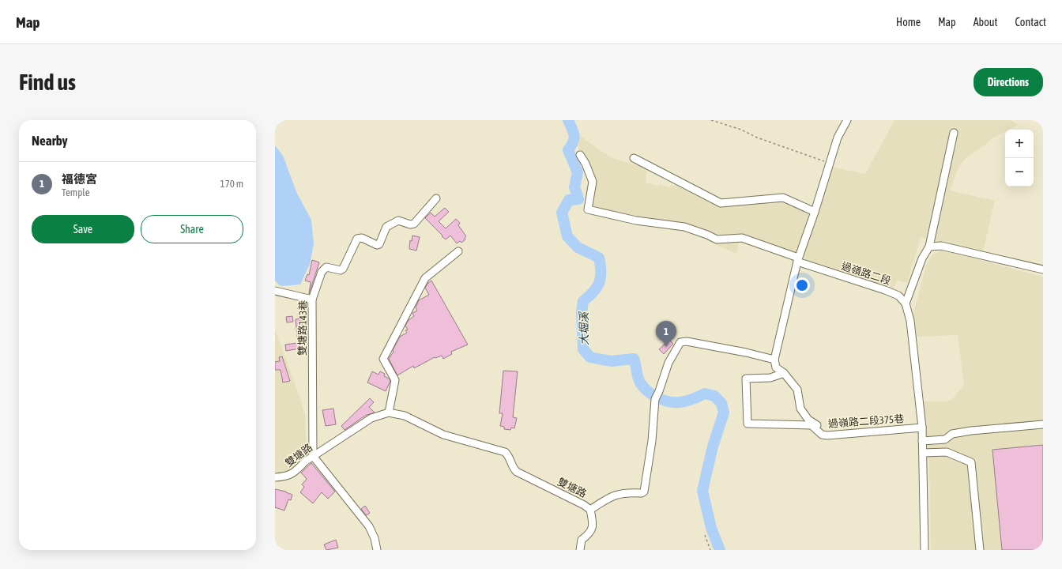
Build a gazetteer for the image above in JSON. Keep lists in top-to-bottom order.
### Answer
{
  "streets": {
    "street": [
      "過嶺路二段",
      "雙塘路143巷",
      "過嶺路二段375巷",
      "雙塘路"
    ]
  },
  "crossings": [
    ["雙塘路143巷", "雙塘路"]
  ],
  "water": ["大堀溪"],
  "page": {
    "header": "Map",
    "nav": [
      "Home",
      "Map",
      "About",
      "Contact"
    ],
    "buttons": [
      "Directions",
      ["Save", "Share"]
    ],
    "title": "Find us",
    "heading": "Nearby",
    "map_buttons": ["+", "−"],
    "list": [
      {
        "mark": "1",
        "name": "福德宮",
        "note": "Temple",
        "value": "170 m"
      }
    ],
    "pins": "1"
  }
}
